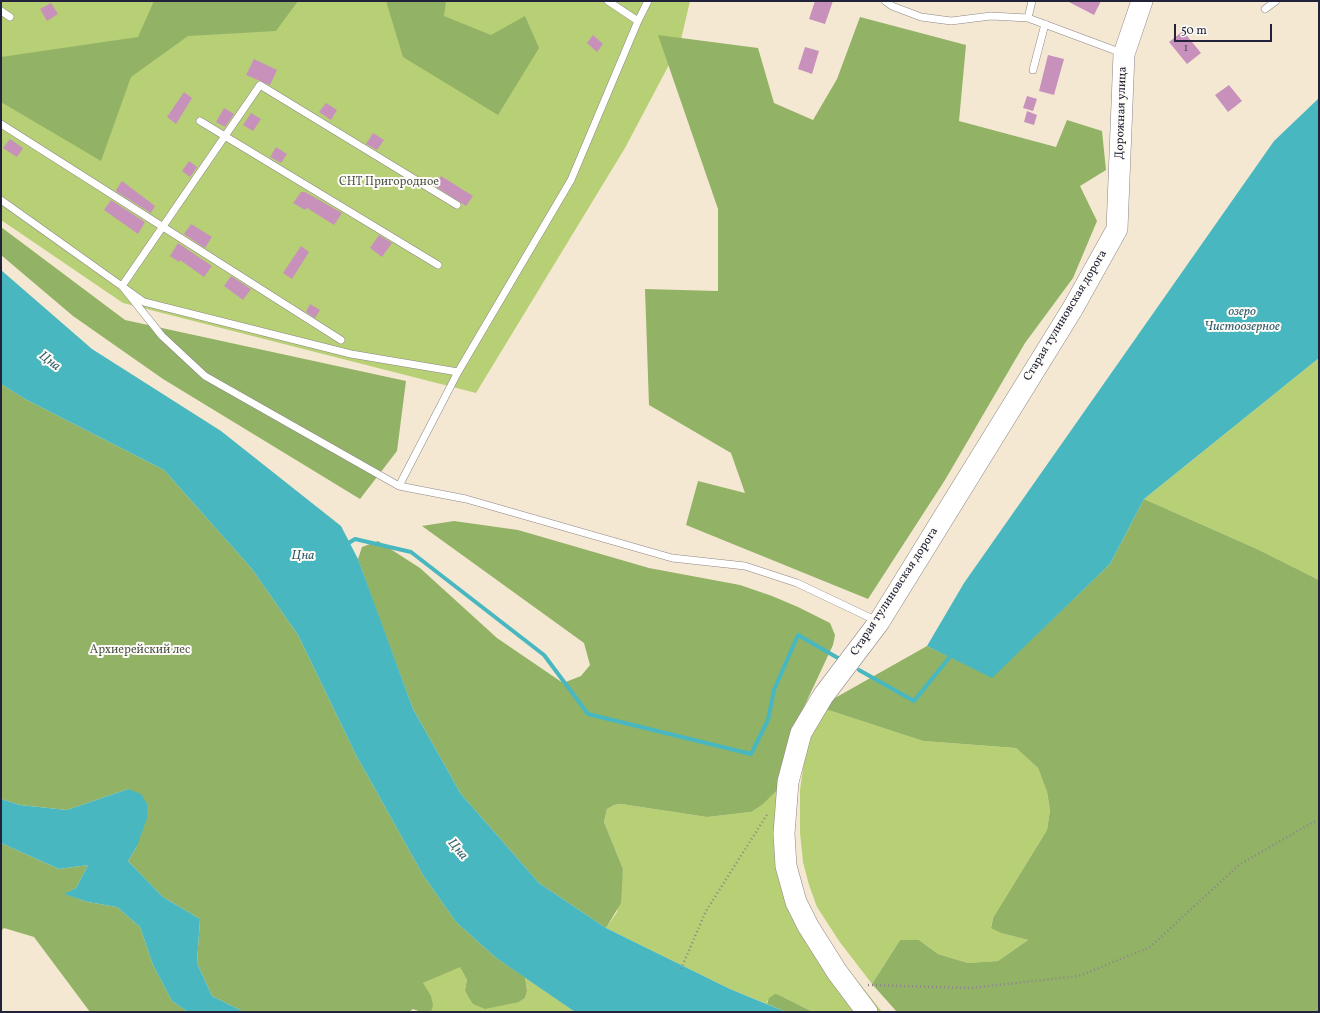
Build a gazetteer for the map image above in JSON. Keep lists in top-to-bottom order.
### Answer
{
  "streets": {
    "street": ["Дорожная улица", "Старая тулиновская дорога"]
  },
  "crossings": [
    ["Дорожная улица", "Старая тулиновская дорога"]
  ],
  "water": ["озеро Чистоозерное", "Цна"],
  "parks": ["СНТ Пригородное", "Архиерейский лес"],
  "house_numbers": ["1"],
  "scale_bar": "50 m"
}
